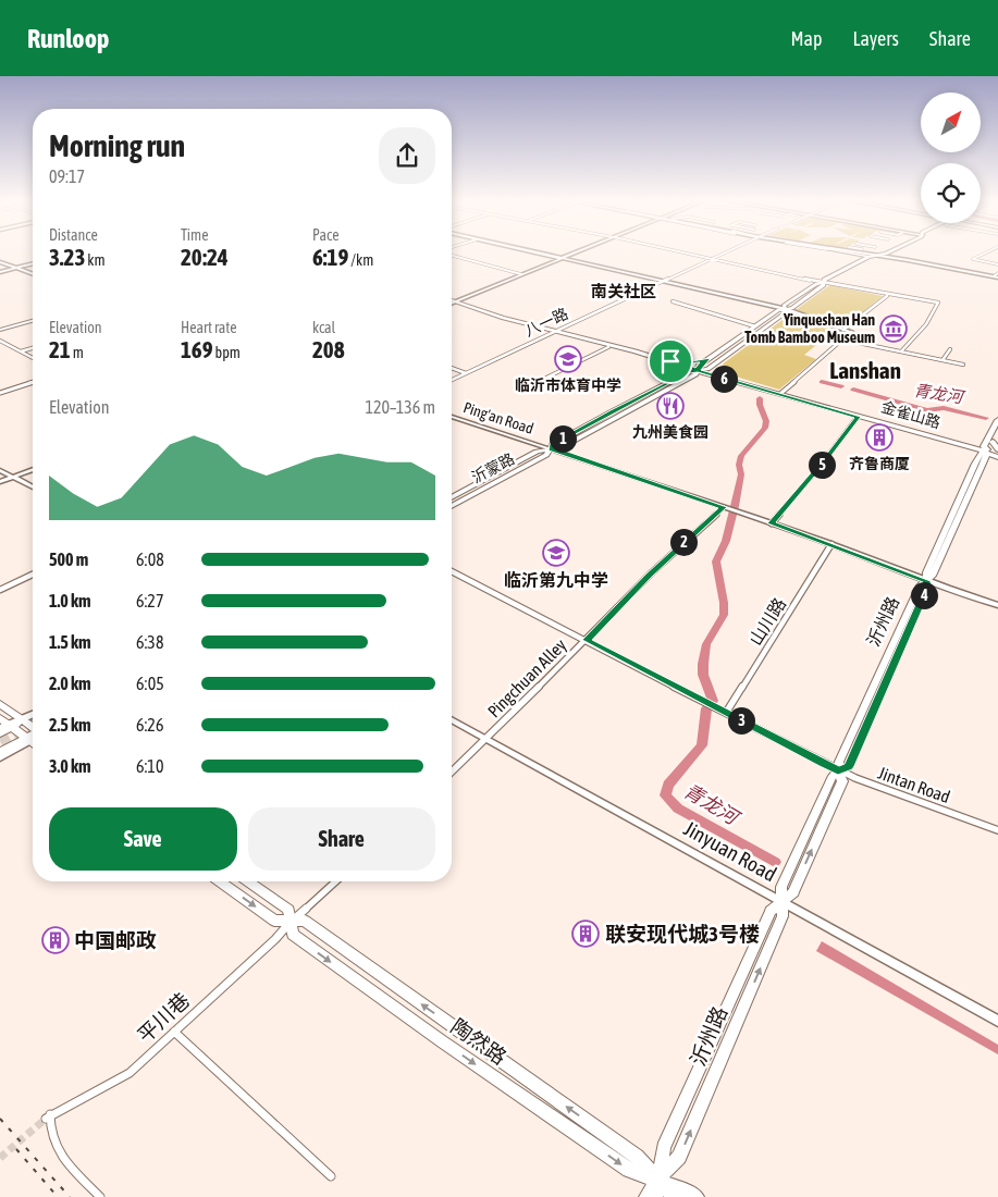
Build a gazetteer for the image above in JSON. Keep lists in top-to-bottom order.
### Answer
{
  "streets": {
    "main road": [
      "金雀山路",
      "Ping'an Road",
      "沂蒙路",
      "沂州路",
      "Jinyuan Road",
      "陶然路"
    ],
    "street": [
      "八一路",
      "山川路",
      "Pingchuan Alley",
      "Jintan Road",
      "平川巷"
    ]
  },
  "crossings": [
    ["八一路", "金雀山路"],
    ["金雀山路", "沂蒙路"],
    ["金雀山路", "沂州路"],
    ["Ping'an Road", "沂蒙路"],
    ["Ping'an Road", "Pingchuan Alley"],
    ["山川路", "Jintan Road"],
    ["沂州路", "Jintan Road"],
    ["沂州路", "Jinyuan Road"],
    ["沂州路", "陶然路"],
    ["Pingchuan Alley", "Jintan Road"],
    ["Pingchuan Alley", "Jinyuan Road"],
    ["平川巷", "陶然路"]
  ],
  "districts": ["南关社区", "Lanshan"],
  "water": ["青龙河"],
  "places": {
    "museum": ["Yinqueshan Han Tomb Bamboo Museum"],
    "school or university": ["临沂市体育中学", "临沂第九中学"],
    "restaurant": ["九州美食园"],
    "building": ["齐鲁商厦", "联安现代城3号楼", "中国邮政"]
  },
  "north": "top right",
  "page": {
    "header": "Runloop",
    "nav": ["Map", "Layers", "Share"],
    "heading": ["Morning run", "09:17"],
    "stats": [
      ["Distance", "3.23 km"],
      ["Time", "20:24"],
      ["Pace", "6:19 /km"],
      ["Elevation", "21 m"],
      ["Heart rate", "169 bpm"],
      ["kcal", "208"]
    ],
    "pins": [
      "6",
      "1",
      "5",
      "2",
      "4",
      "3"
    ],
    "chart": ["Elevation", "120–136 m"],
    "list": [
      {
        "name": "500 m",
        "note": "6:08"
      },
      {
        "name": "1.0 km",
        "note": "6:27"
      },
      {
        "name": "1.5 km",
        "note": "6:38"
      },
      {
        "name": "2.0 km",
        "note": "6:05"
      },
      {
        "name": "2.5 km",
        "note": "6:26"
      },
      {
        "name": "3.0 km",
        "note": "6:10"
      }
    ],
    "buttons": ["Save", "Share"]
  }
}
